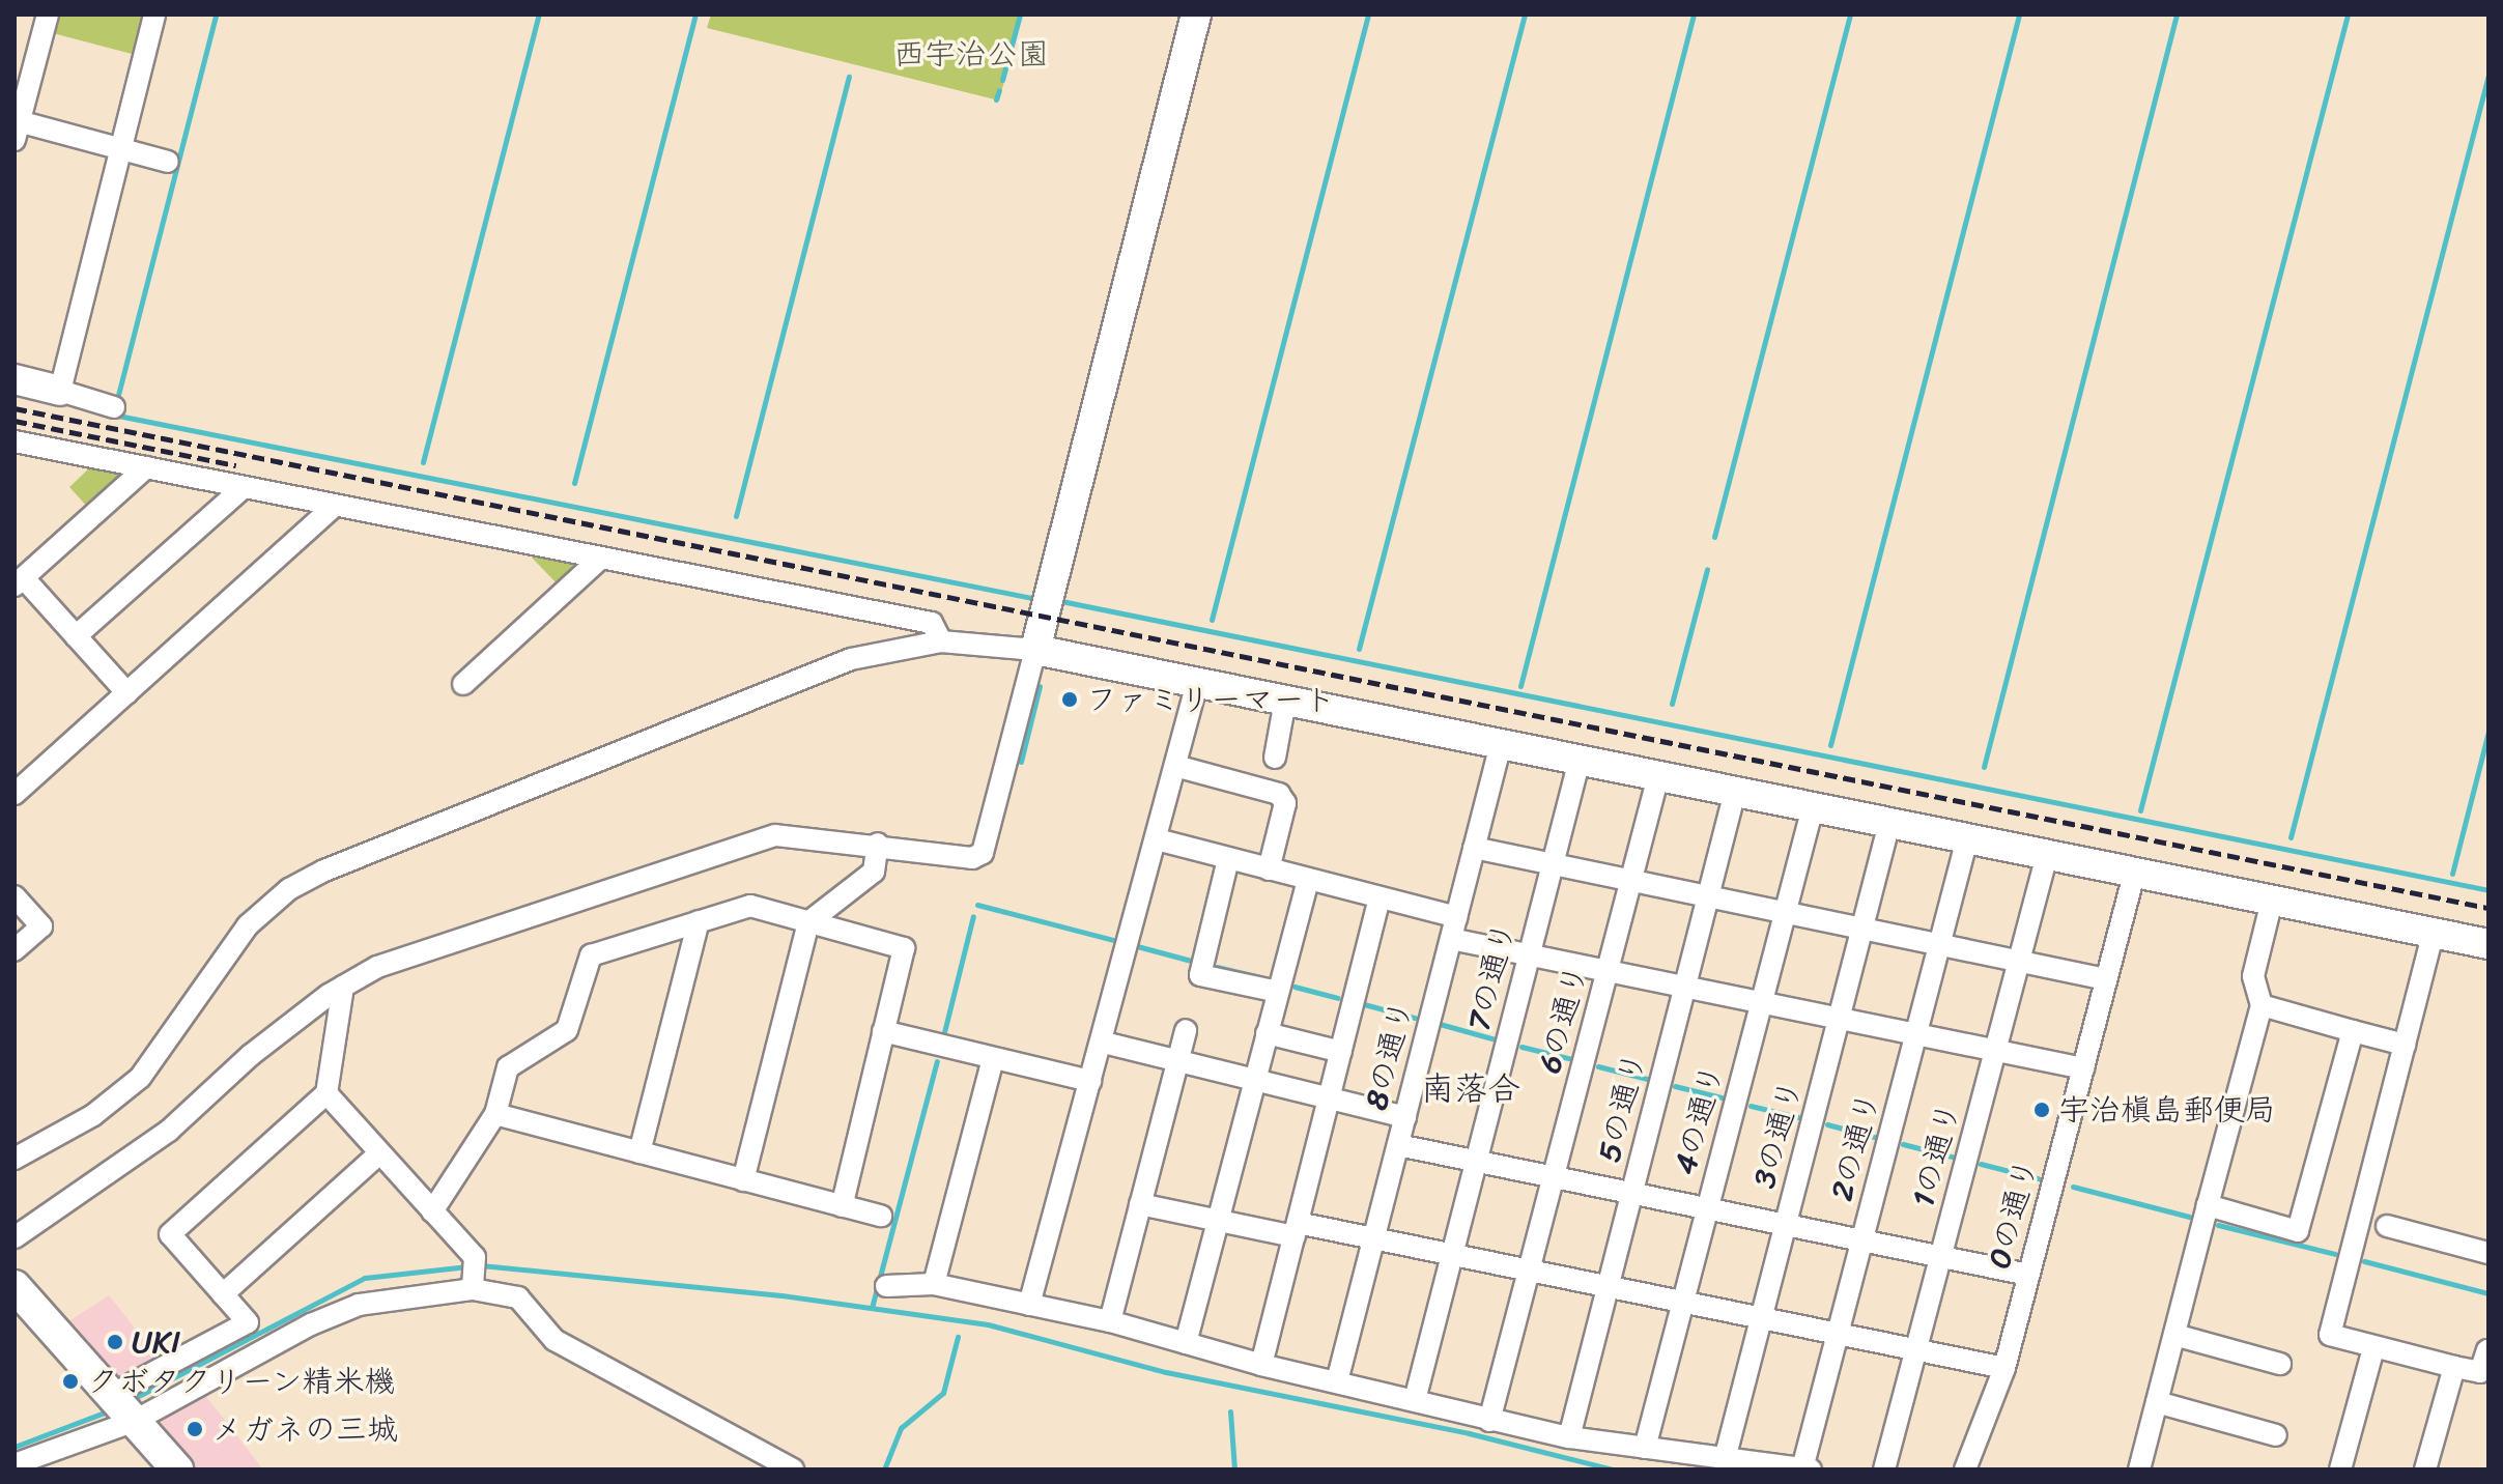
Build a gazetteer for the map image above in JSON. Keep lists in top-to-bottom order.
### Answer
{
  "streets": {
    "street": [
      "7の通り",
      "6の通り",
      "8の通り",
      "5の通り",
      "4の通り",
      "3の通り",
      "2の通り",
      "1の通り",
      "0の通り"
    ]
  },
  "districts": ["南落合"],
  "parks": ["西宇治公園"],
  "places": [
    "ファミリーマート",
    "宇治槇島郵便局",
    "UKI",
    "クボタクリーン精米機",
    "メガネの三城"
  ]
}
